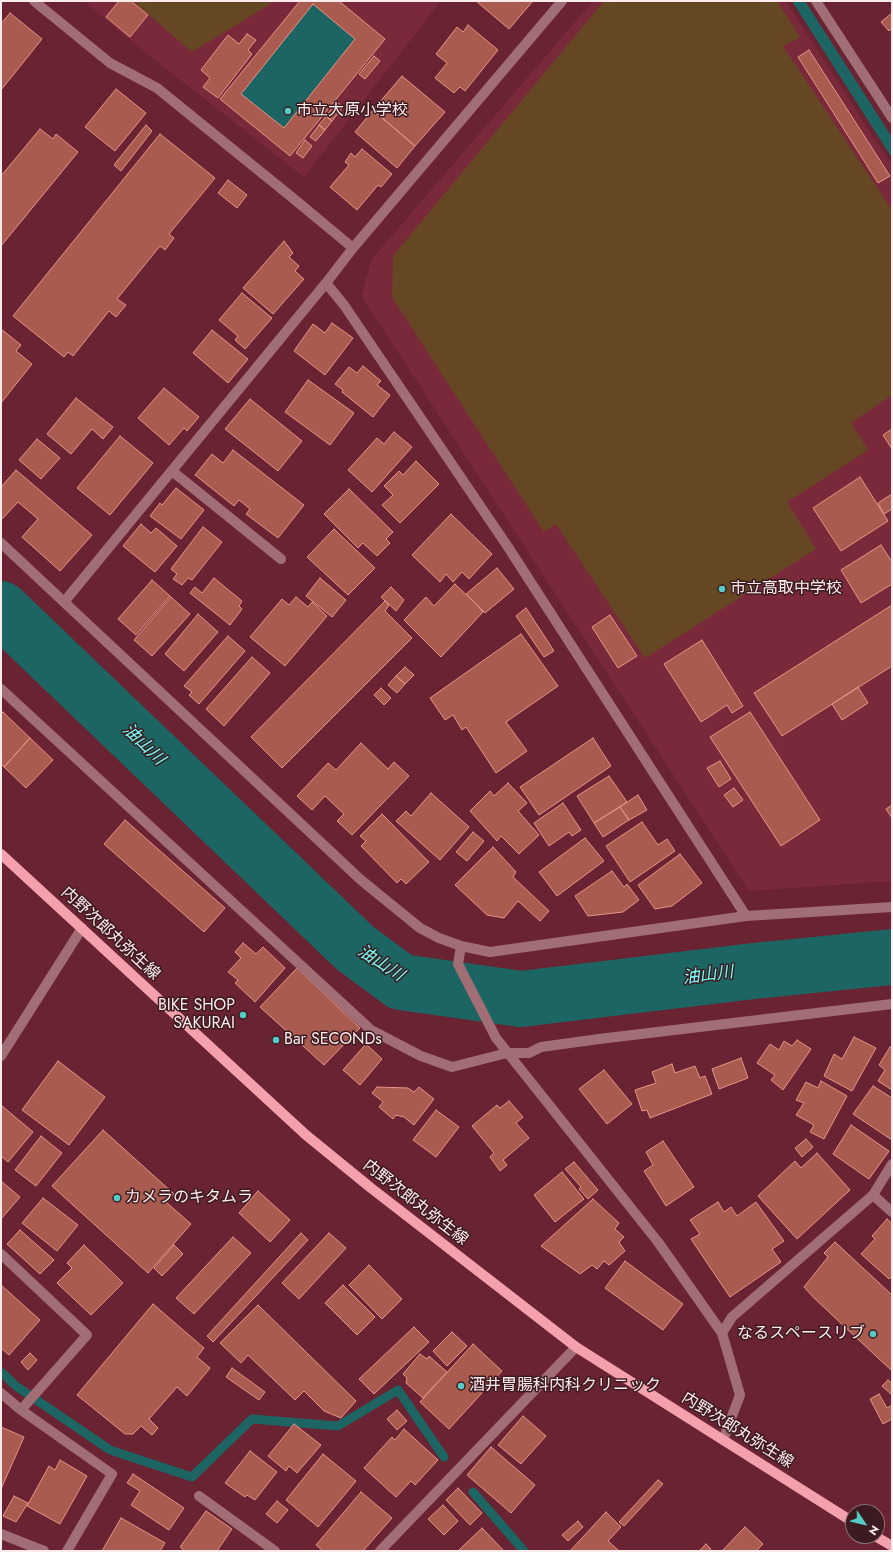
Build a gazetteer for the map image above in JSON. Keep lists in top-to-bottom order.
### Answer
{
  "streets": {
    "main road": ["内野次郎丸弥生線"]
  },
  "water": ["油山川"],
  "places": [
    "市立大原小学校",
    "市立高取中学校",
    "BIKE SHOP SAKURAI",
    "Bar SECONDs",
    "カメラのキタムラ",
    "なるスペースリブ",
    "酒井胃腸科内科クリニック"
  ],
  "north": "bottom right"
}
